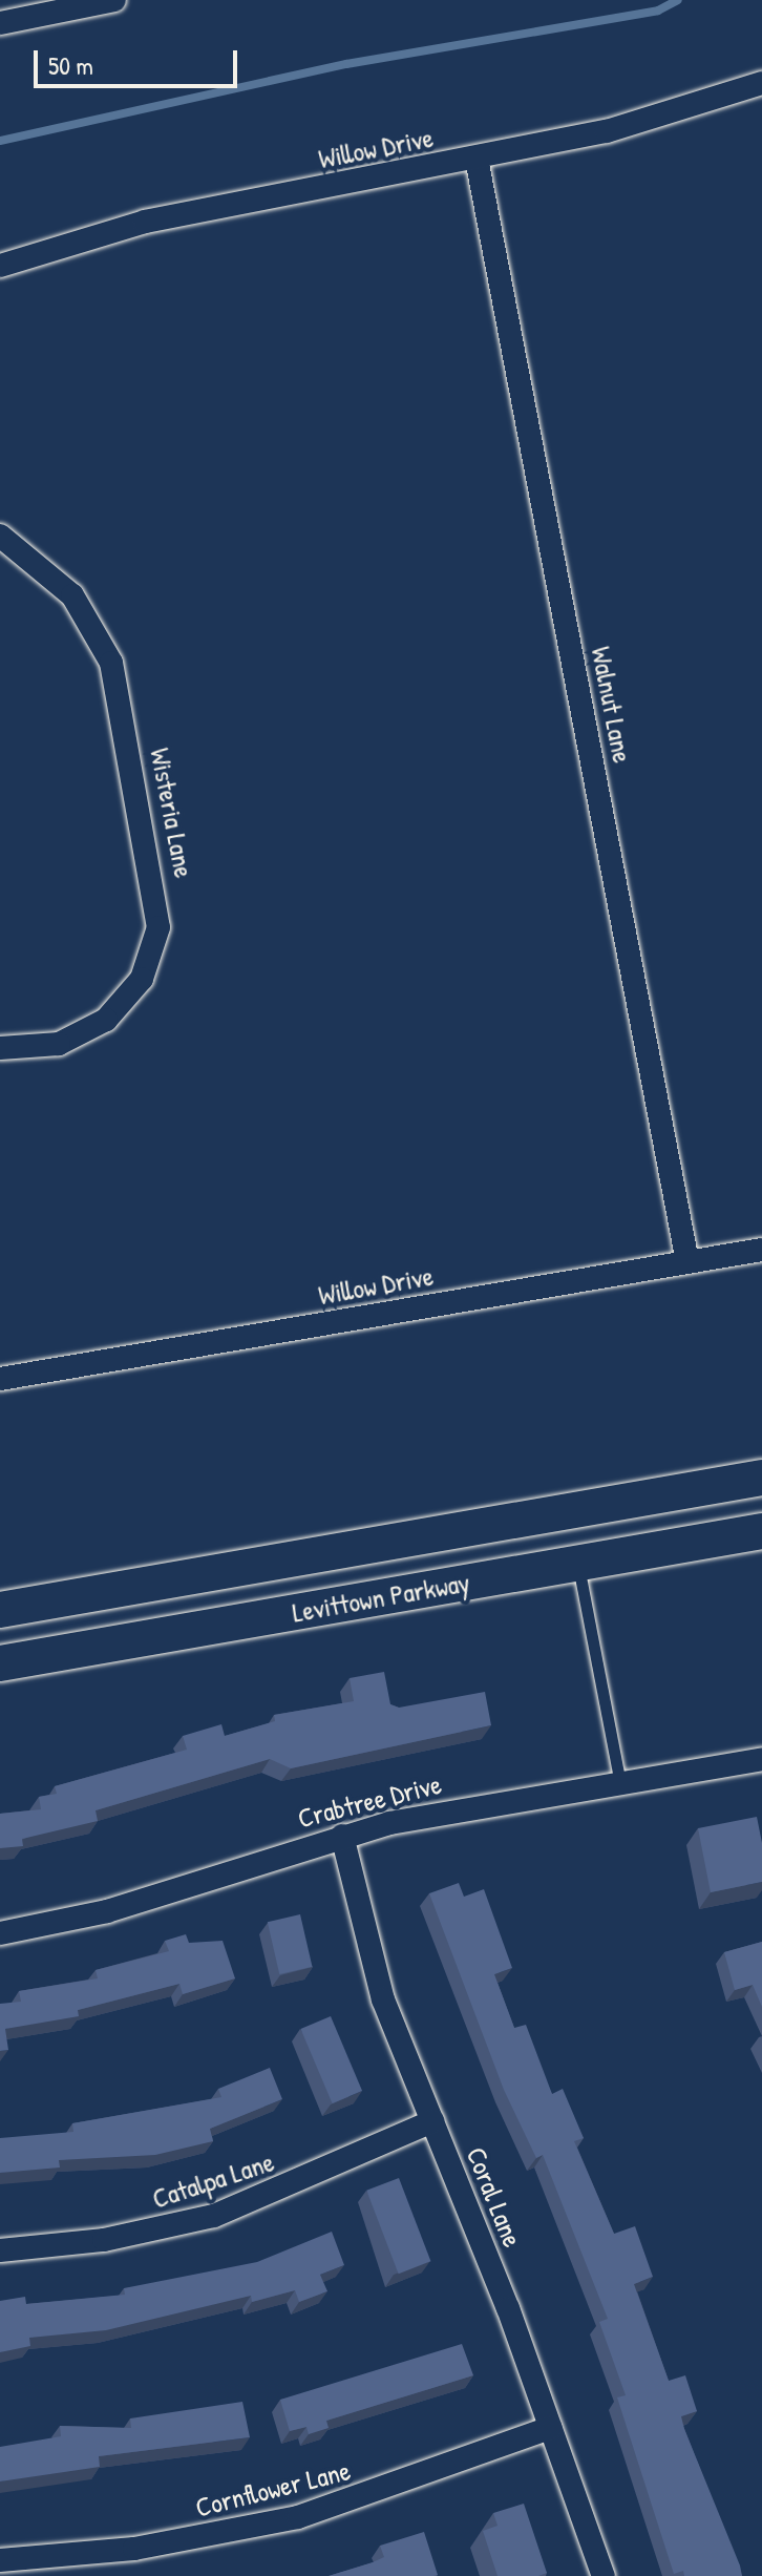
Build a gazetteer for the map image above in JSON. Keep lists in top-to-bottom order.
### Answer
{
  "streets": {
    "main road": ["Levittown Parkway"],
    "street": [
      "Willow Drive",
      "Walnut Lane",
      "Wisteria Lane",
      "Crabtree Drive",
      "Catalpa Lane",
      "Coral Lane",
      "Cornflower Lane"
    ]
  },
  "crossings": [
    ["Willow Drive", "Walnut Lane"],
    ["Crabtree Drive", "Coral Lane"],
    ["Catalpa Lane", "Coral Lane"],
    ["Coral Lane", "Cornflower Lane"]
  ],
  "scale_bar": "50 m"
}
